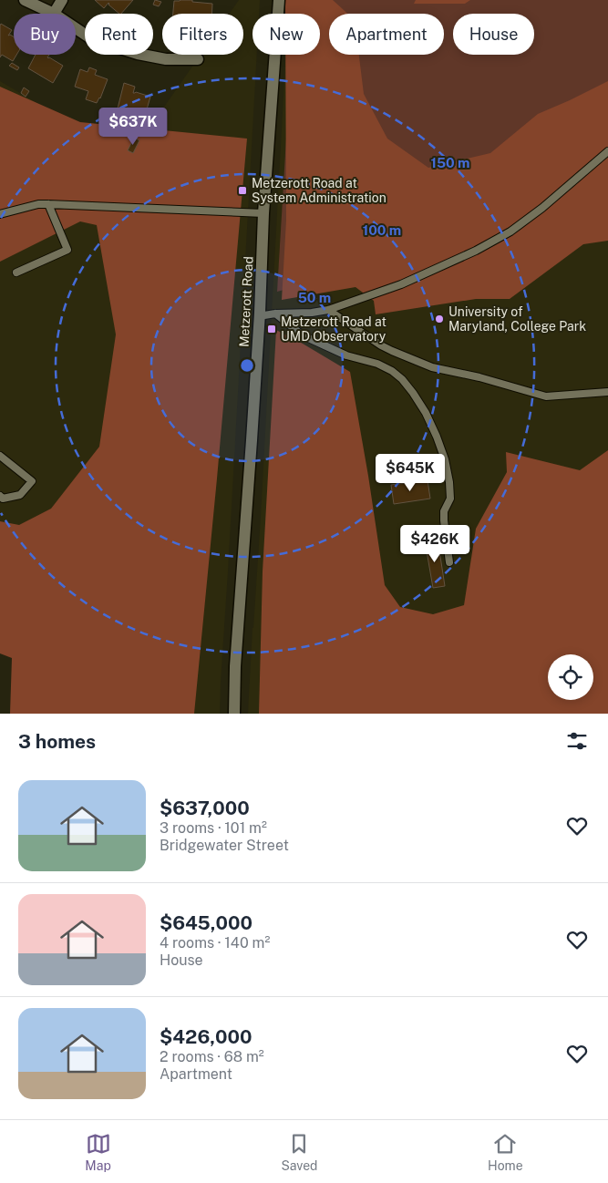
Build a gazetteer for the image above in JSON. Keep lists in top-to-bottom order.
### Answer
{
  "streets": {
    "street": ["Metzerott Road"]
  },
  "places": {
    "transit": ["Metzerott Road at System Administration", "Metzerott Road at UMD Observatory"],
    "other": ["University of Maryland, College Park"]
  },
  "page": {
    "chip": [
      "Buy",
      "Rent",
      "Filters",
      "New",
      "Apartment",
      "House"
    ],
    "price": ["$637K", "$645K", "$426K"],
    "heading": "3 homes",
    "list": [
      {
        "name": "$637,000",
        "note": "3 rooms · 101 m² · Bridgewater Street"
      },
      {
        "name": "$645,000",
        "note": "4 rooms · 140 m² · House"
      },
      {
        "name": "$426,000",
        "note": "2 rooms · 68 m² · Apartment"
      }
    ],
    "tabs": ["Map", "Saved", "Home"]
  },
  "rings": ["150 m", "100 m", "50 m"]
}
